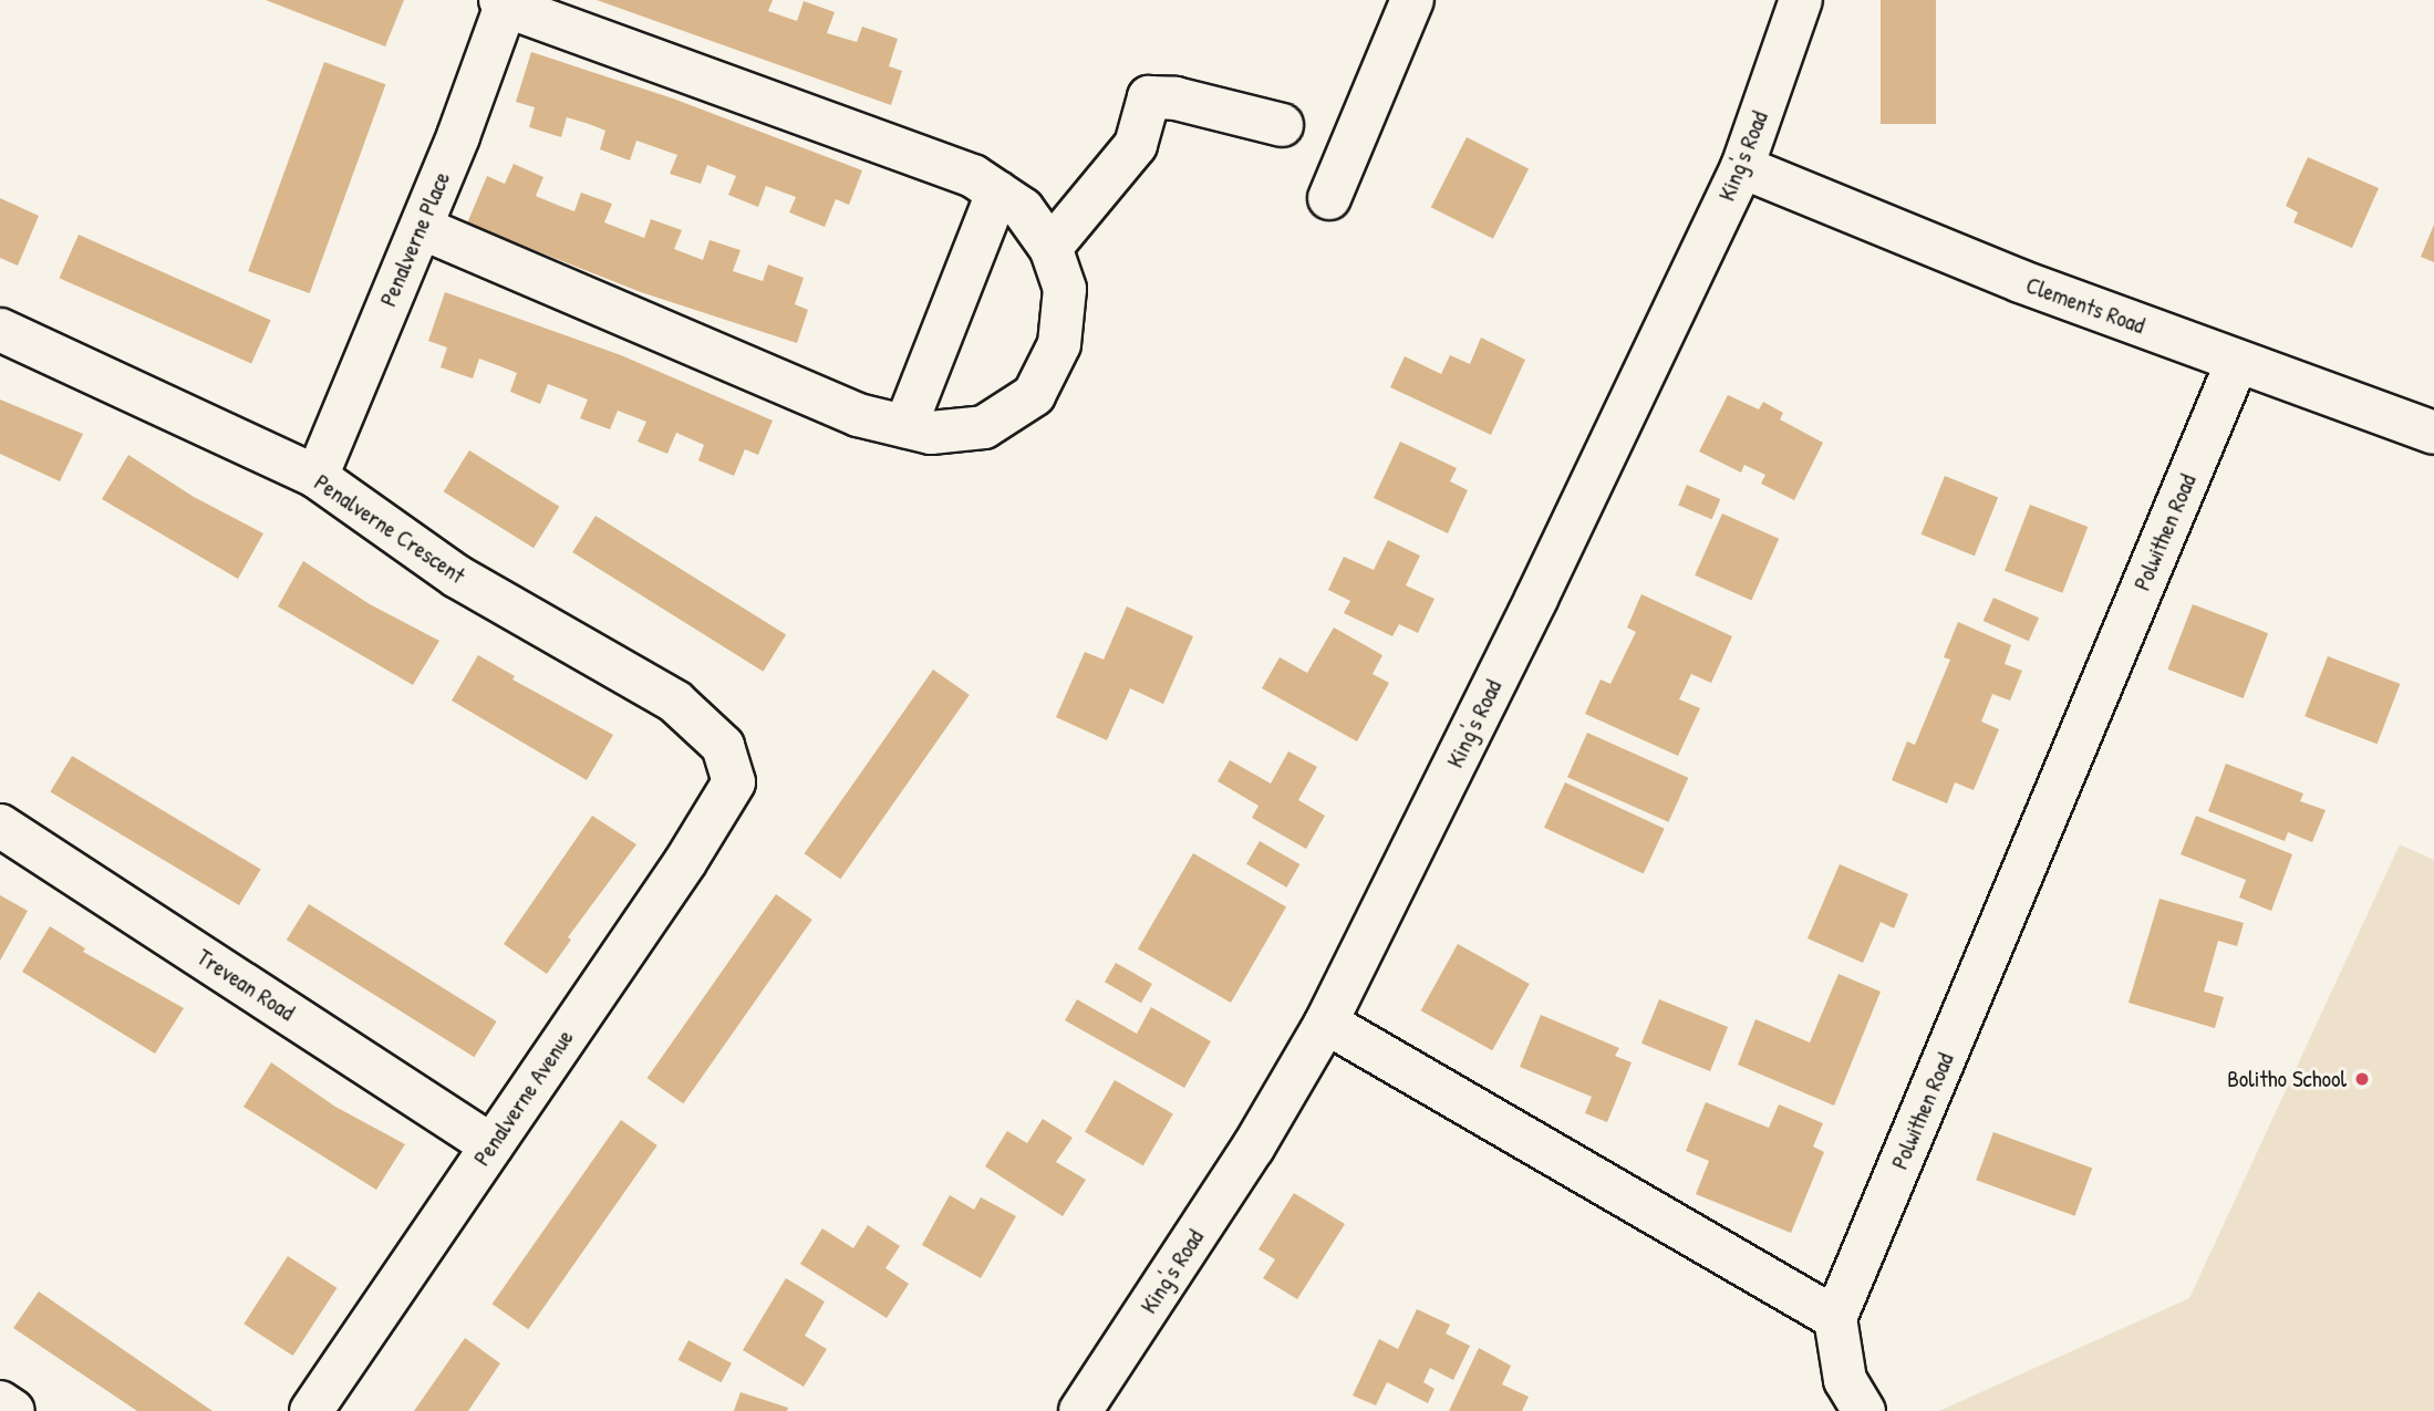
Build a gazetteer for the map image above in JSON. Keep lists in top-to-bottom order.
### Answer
{
  "streets": {
    "street": [
      "King's Road",
      "Penalverne Place",
      "Clements Road",
      "Penalverne Crescent",
      "Polwithen Road",
      "Trevean Road",
      "Penalverne Avenue"
    ]
  },
  "crossings": [
    ["King's Road", "Clements Road"],
    ["Penalverne Place", "Penalverne Crescent"],
    ["Clements Road", "Polwithen Road"],
    ["Penalverne Crescent", "Penalverne Avenue"],
    ["Trevean Road", "Penalverne Avenue"]
  ],
  "places": ["Bolitho School"]
}
